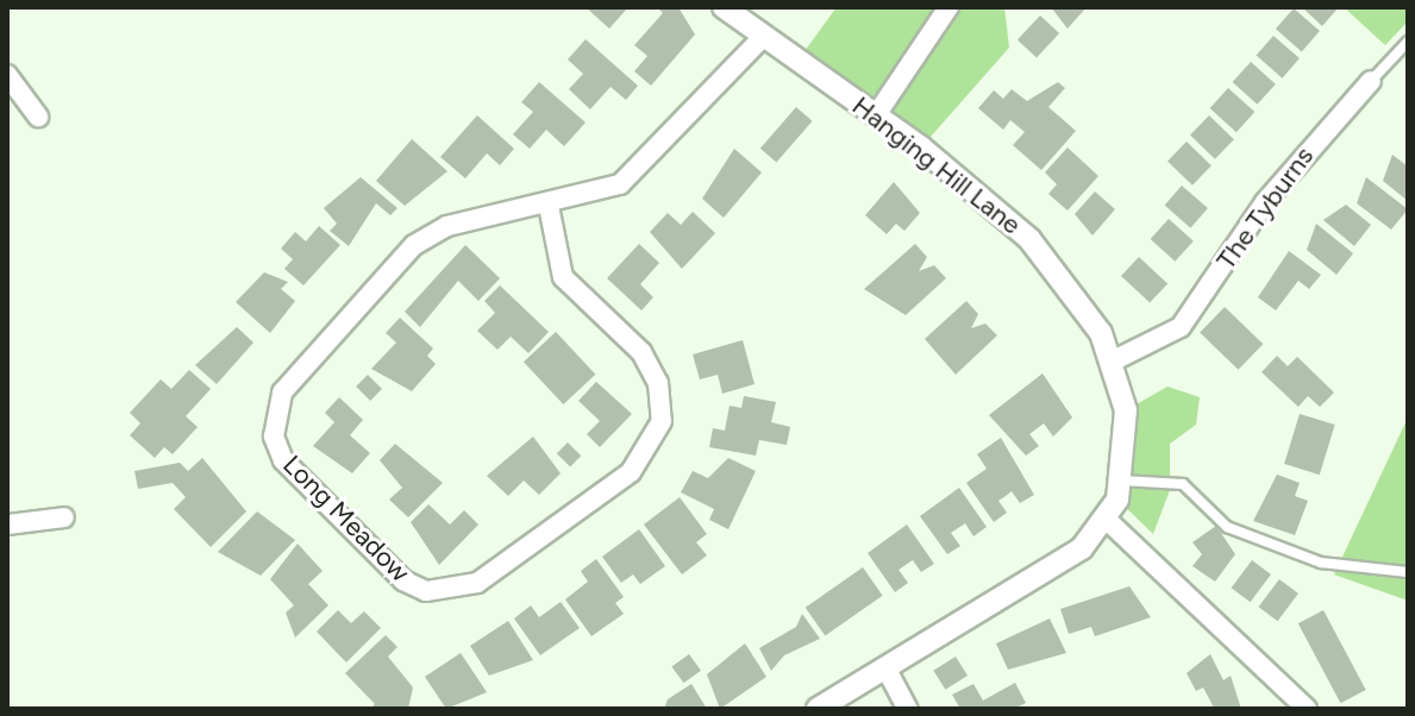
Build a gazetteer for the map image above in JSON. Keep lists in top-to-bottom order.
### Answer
{
  "streets": {
    "street": ["Hanging Hill Lane", "The Tyburns", "Long Meadow"]
  },
  "crossings": [
    ["Hanging Hill Lane", "The Tyburns"],
    ["Hanging Hill Lane", "Long Meadow"]
  ]
}
